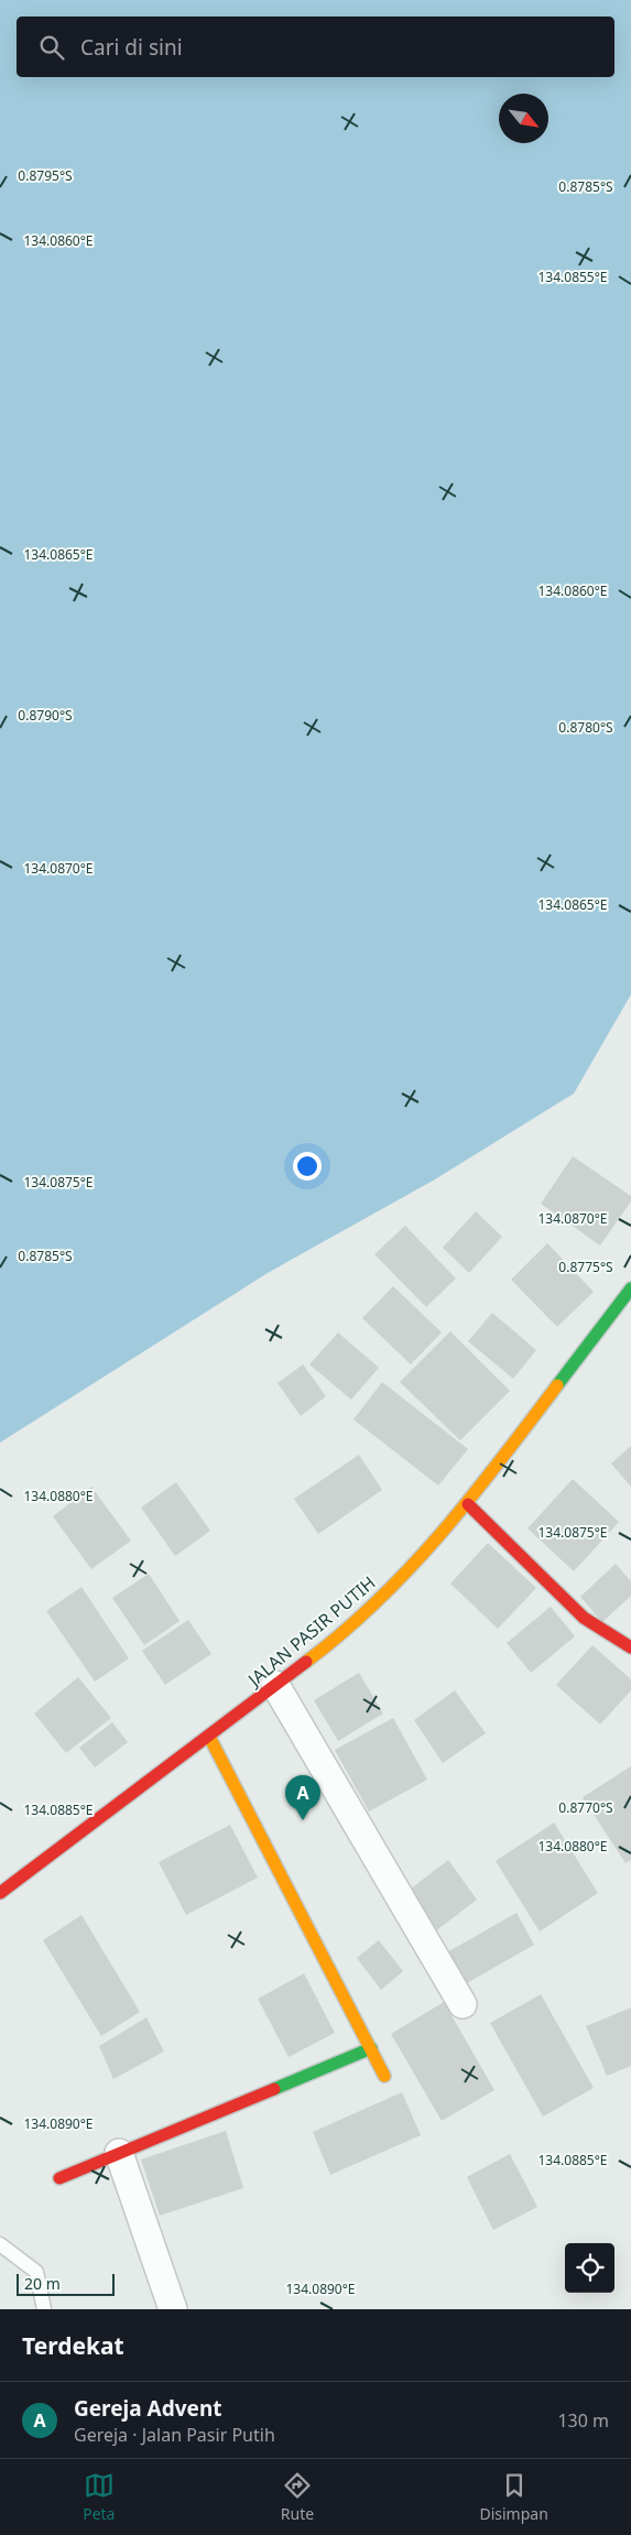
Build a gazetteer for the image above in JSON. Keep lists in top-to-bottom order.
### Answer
{
  "streets": {
    "street": ["JALAN PASIR PUTIH"]
  },
  "scale_bar": "20 m",
  "north": "bottom right",
  "page": {
    "search": "Cari di sini",
    "pins": "A",
    "scale": "20 m",
    "heading": "Terdekat",
    "list": [
      {
        "mark": "A",
        "name": "Gereja Advent",
        "note": "Gereja · Jalan Pasir Putih",
        "value": "130 m"
      }
    ],
    "nav": ["Peta", "Rute", "Disimpan"]
  },
  "coordinates": [
    "0.8795°S",
    "0.8785°S",
    "134.0860°E",
    "134.0855°E",
    "134.0865°E",
    "0.8790°S",
    "0.8780°S",
    "134.0870°E",
    "134.0875°E",
    "0.8775°S",
    "134.0880°E",
    "0.8770°S",
    "134.0885°E",
    "134.0890°E"
  ]
}
